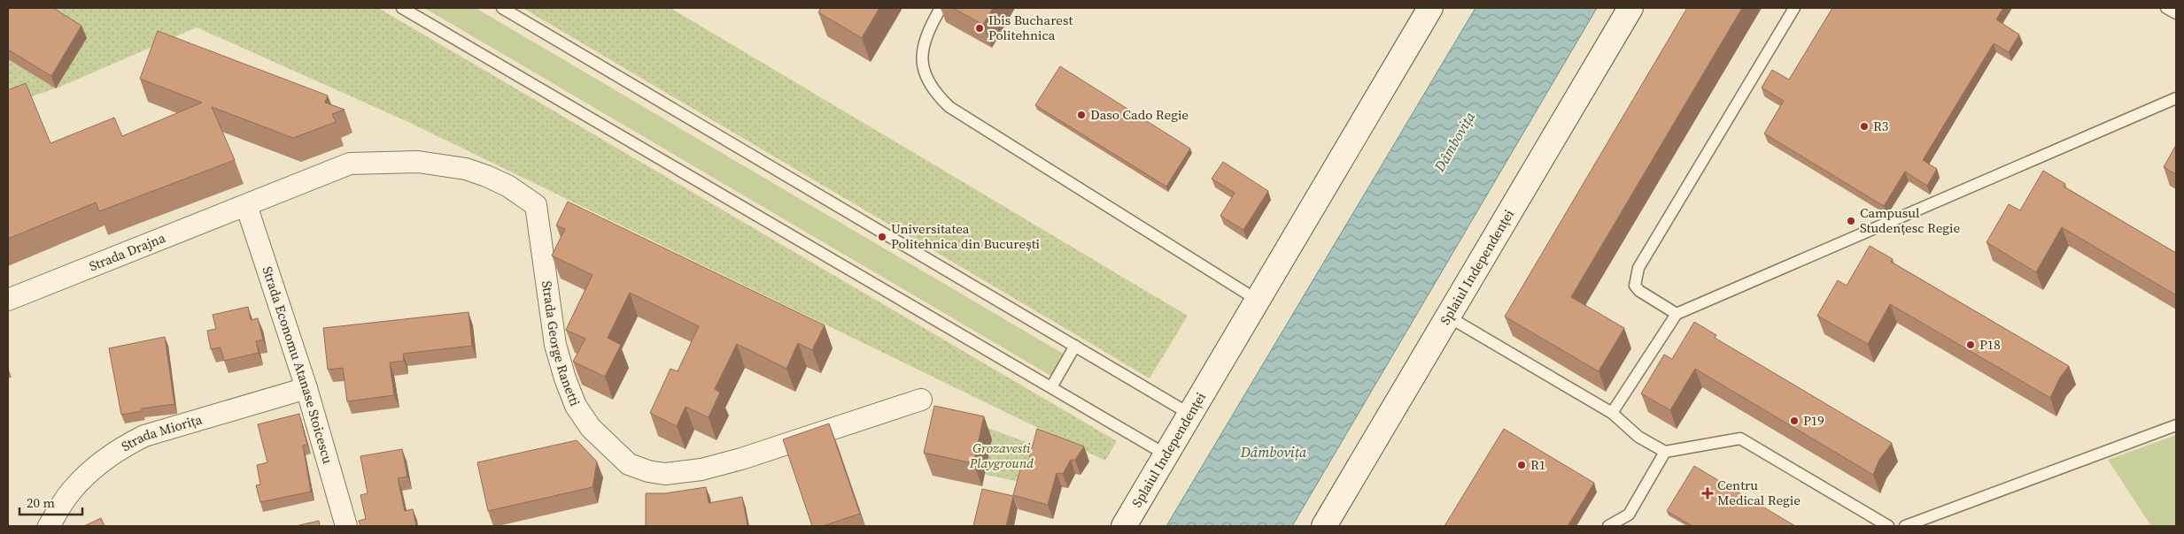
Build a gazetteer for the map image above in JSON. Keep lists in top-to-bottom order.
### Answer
{
  "streets": {
    "main road": ["Splaiul Independenței"],
    "street": [
      "Strada Drajna",
      "Strada George Ranetti",
      "Strada Economu Atanase Stoicescu",
      "Strada Miorița"
    ]
  },
  "crossings": [
    ["Strada Drajna", "Strada George Ranetti"],
    ["Strada Drajna", "Strada Economu Atanase Stoicescu"],
    ["Strada George Ranetti", "Strada Economu Atanase Stoicescu"],
    ["Strada Economu Atanase Stoicescu", "Strada Miorița"]
  ],
  "water": ["Dâmbovița"],
  "parks": ["Grozavesti Playground"],
  "places": {
    "other": [
      "Ibis Bucharest Politehnica",
      "Daso Cado Regie",
      "R3",
      "Campusul Studențesc Regie",
      "Universitatea Politehnica din București",
      "P18",
      "P19",
      "R1"
    ],
    "health": ["Centru Medical Regie"]
  },
  "scale_bar": "20 m"
}
